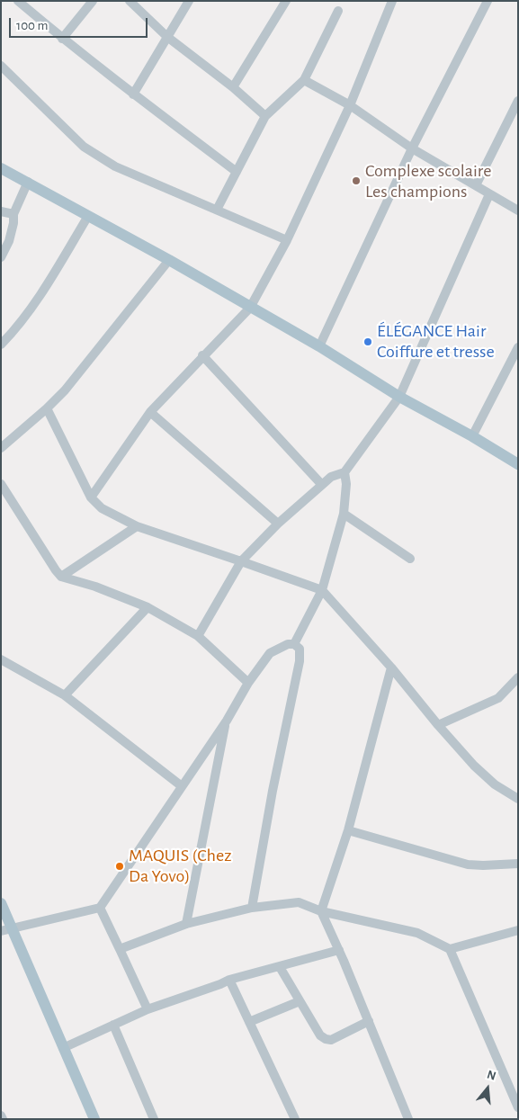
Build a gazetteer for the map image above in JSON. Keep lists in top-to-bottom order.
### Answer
{
  "places": ["Complexe scolaire Les champions", "ÉLÉGANCE Hair Coiffure et tresse", "MAQUIS (Chez Da Yovo)"],
  "scale_bar": "100 m",
  "north": "top"
}
